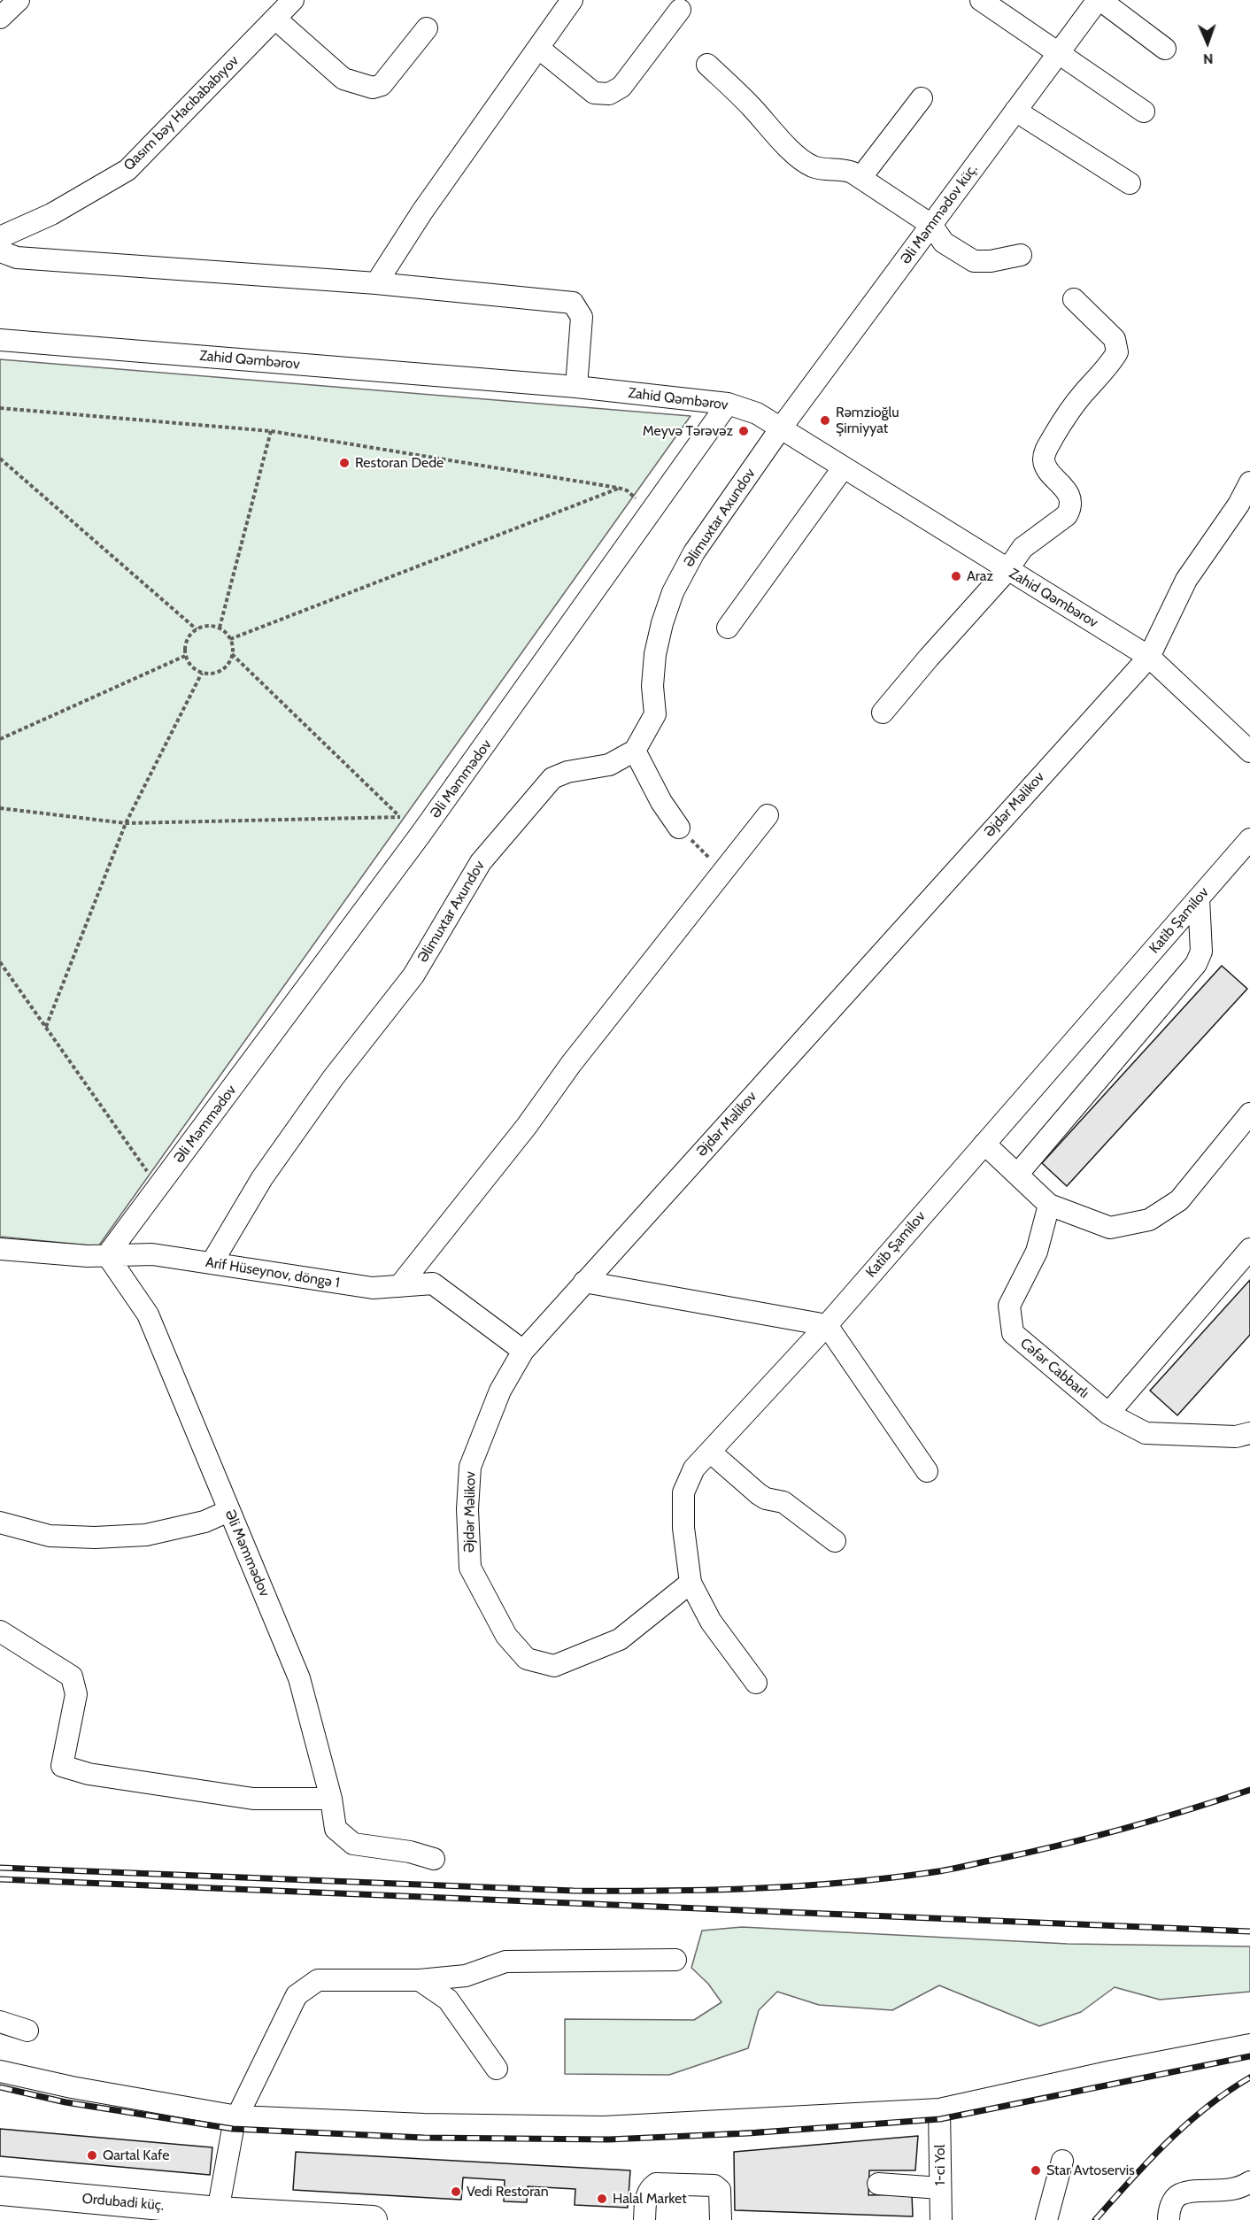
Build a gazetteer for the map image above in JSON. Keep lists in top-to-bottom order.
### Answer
{
  "streets": {
    "main road": ["Ordubadi küç."],
    "street": [
      "Qasım bəy Hacıbababıyov",
      "Əli Məmmədov küç.",
      "Zahid Qəmbərov",
      "Əlimuxtar Axundov",
      "Əli Məmmədov",
      "Əjdər Məlikov",
      "Katib Şamilov",
      "Arif Hüseynov, döngə 1",
      "Cəfər Cabbarlı",
      "1-ci Yol"
    ]
  },
  "crossings": [
    ["Əli Məmmədov küç.", "Zahid Qəmbərov"],
    ["Əli Məmmədov küç.", "Əlimuxtar Axundov"],
    ["Zahid Qəmbərov", "Əlimuxtar Axundov"],
    ["Zahid Qəmbərov", "Əli Məmmədov"],
    ["Zahid Qəmbərov", "Əjdər Məlikov"],
    ["Əlimuxtar Axundov", "Arif Hüseynov, döngə 1"],
    ["Əli Məmmədov", "Arif Hüseynov, döngə 1"],
    ["Əjdər Məlikov", "Katib Şamilov"],
    ["Əjdər Məlikov", "Arif Hüseynov, döngə 1"]
  ],
  "places": [
    "Rəmzioğlu Şirniyyat",
    "Meyvə Tərəvəz",
    "Restoran Dede",
    "Araz",
    "Qartal Kafe",
    "Star Avtoservis",
    "Vedi Restoran",
    "Halal Market"
  ],
  "north": "bottom"
}
